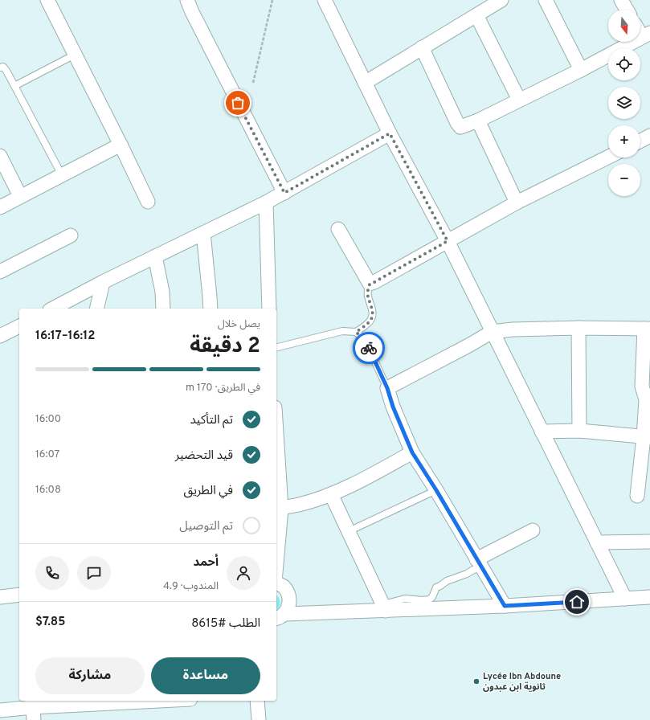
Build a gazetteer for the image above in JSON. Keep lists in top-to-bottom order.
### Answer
{
  "places": ["Lycée Ibn Abdoune ثانوية ابن عبدون"],
  "north": "bottom",
  "page": {
    "map_buttons": ["+", "−"],
    "heading": ["2 دقيقة", "يصل خلال", "16:12–16:17"],
    "panel": [
      "أحمد",
      "المندوب · 4.9",
      "الطلب #8615",
      "$7.85"
    ],
    "bar": "في الطريق · 170 m",
    "list": [
      ["تم التأكيد", "16:00"],
      ["قيد التحضير", "16:07"],
      ["في الطريق", "16:08"],
      "تم التوصيل"
    ],
    "buttons": ["مساعدة", "مشاركة"]
  }
}
